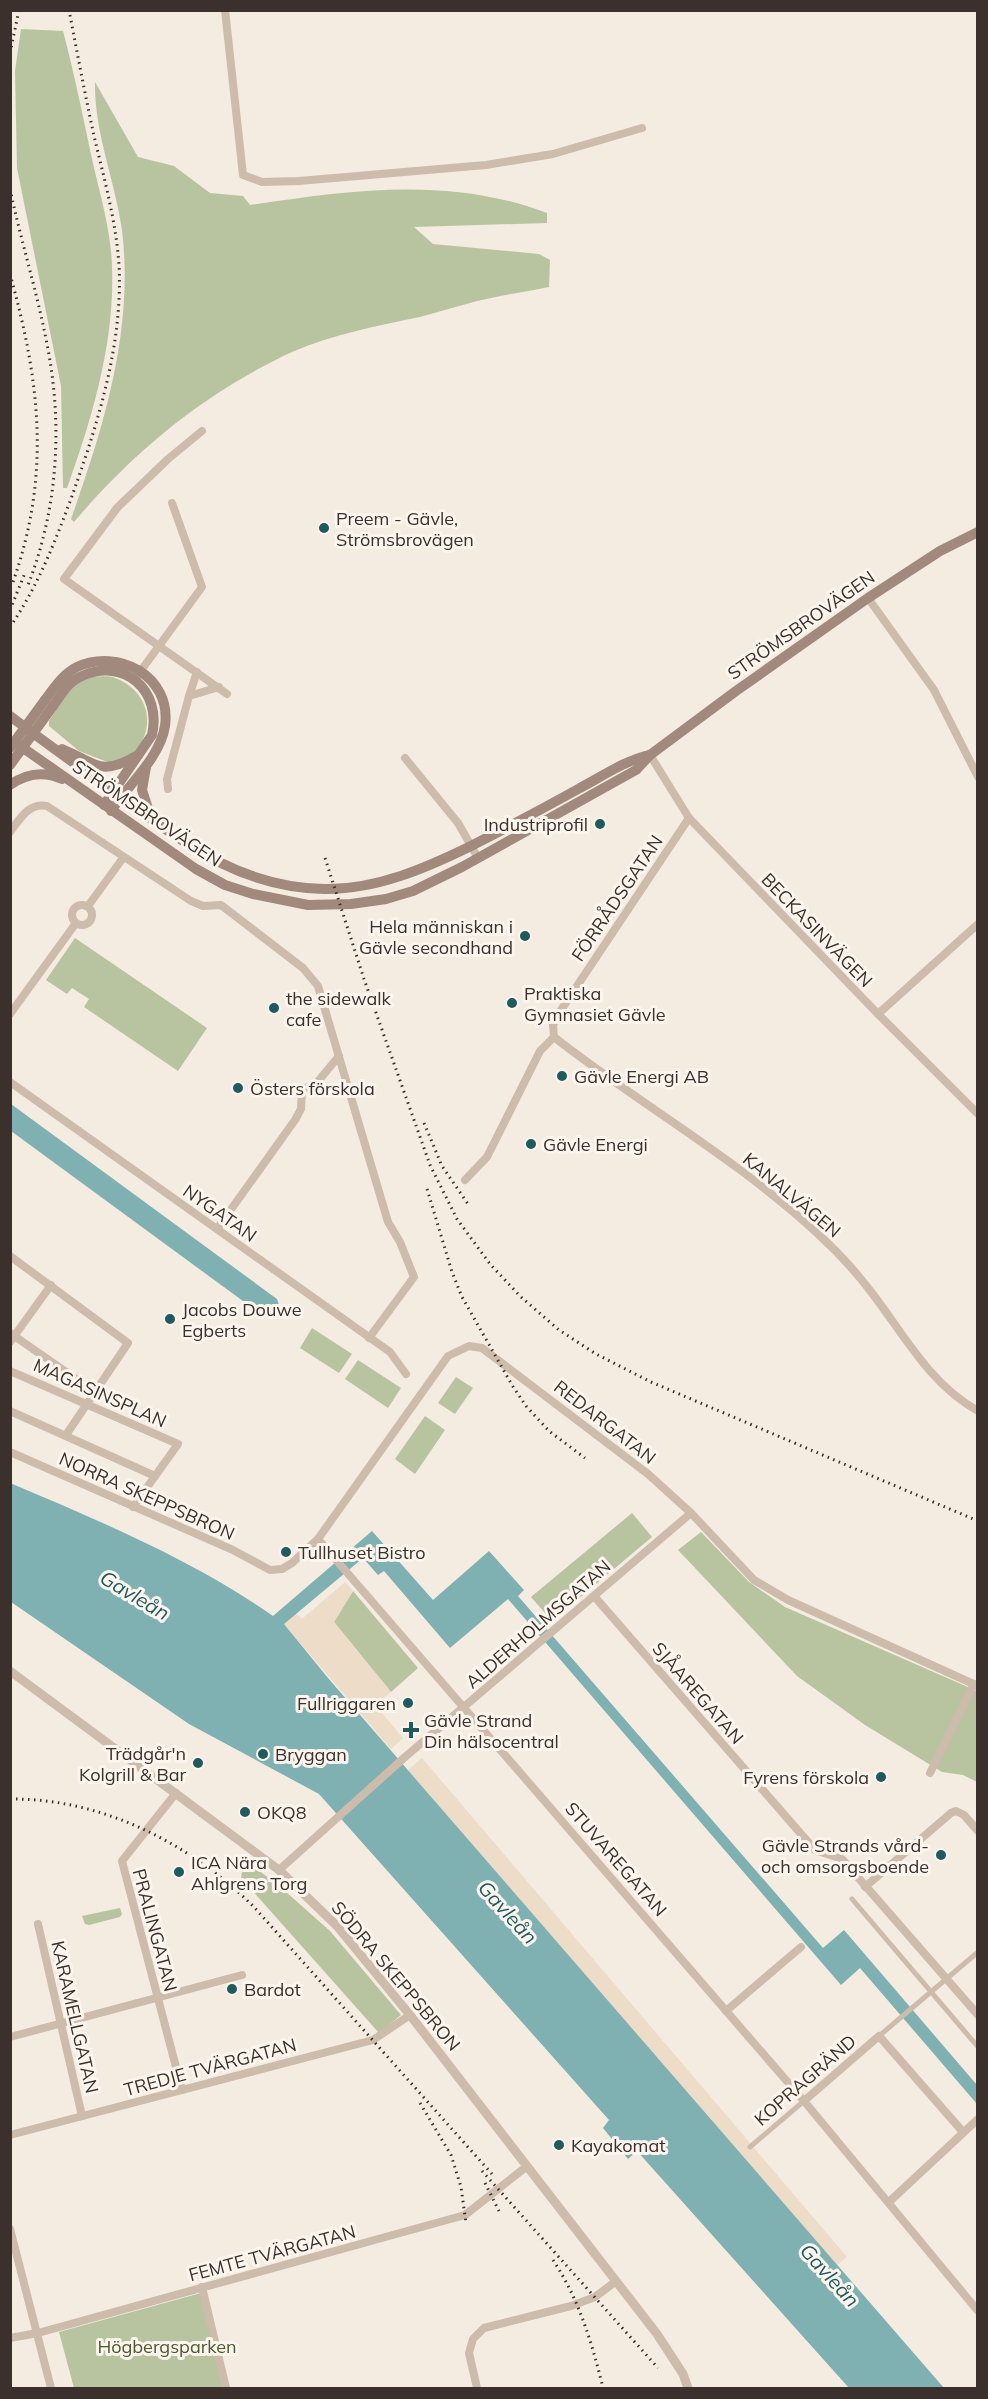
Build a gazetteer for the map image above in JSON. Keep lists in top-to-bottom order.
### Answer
{
  "streets": {
    "main road": ["STRÖMSBROVÄGEN"],
    "street": [
      "FÖRRÅDSGATAN",
      "BECKASINVÄGEN",
      "KANALVÄGEN",
      "NYGATAN",
      "MAGASINSPLAN",
      "REDARGATAN",
      "NORRA SKEPPSBRON",
      "ALDERHOLMSGATAN",
      "SJÅAREGATAN",
      "STUVAREGATAN",
      "PRALINGATAN",
      "SÖDRA SKEPPSBRON",
      "KARAMELLGATAN",
      "TREDJE TVÄRGATAN",
      "KOPRAGRÄND",
      "FEMTE TVÄRGATAN"
    ]
  },
  "crossings": [
    ["STRÖMSBROVÄGEN", "BECKASINVÄGEN"],
    ["FÖRRÅDSGATAN", "BECKASINVÄGEN"],
    ["FÖRRÅDSGATAN", "KANALVÄGEN"],
    ["REDARGATAN", "NORRA SKEPPSBRON"],
    ["REDARGATAN", "ALDERHOLMSGATAN"],
    ["REDARGATAN", "STUVAREGATAN"],
    ["ALDERHOLMSGATAN", "SJÅAREGATAN"],
    ["ALDERHOLMSGATAN", "STUVAREGATAN"],
    ["ALDERHOLMSGATAN", "SÖDRA SKEPPSBRON"],
    ["STUVAREGATAN", "KOPRAGRÄND"],
    ["PRALINGATAN", "SÖDRA SKEPPSBRON"],
    ["PRALINGATAN", "TREDJE TVÄRGATAN"],
    ["SÖDRA SKEPPSBRON", "TREDJE TVÄRGATAN"],
    ["SÖDRA SKEPPSBRON", "FEMTE TVÄRGATAN"],
    ["KARAMELLGATAN", "TREDJE TVÄRGATAN"]
  ],
  "water": ["Gavleån"],
  "parks": ["Högbergsparken"],
  "places": {
    "other": [
      "Preem - Gävle, Strömsbrovägen",
      "Industriprofil",
      "Hela människan i Gävle secondhand",
      "Praktiska Gymnasiet Gävle",
      "the sidewalk cafe",
      "Gävle Energi AB",
      "Östers förskola",
      "Gävle Energi",
      "Jacobs Douwe Egberts",
      "Tullhuset Bistro",
      "Fullriggaren",
      "Bryggan",
      "Trädgår'n Kolgrill & Bar",
      "Fyrens förskola",
      "OKQ8",
      "Gävle Strands vård- och omsorgsboende",
      "ICA Nära Ahlgrens Torg",
      "Bardot",
      "Kayakomat"
    ],
    "health": ["Gävle Strand Din hälsocentral"]
  }
}
